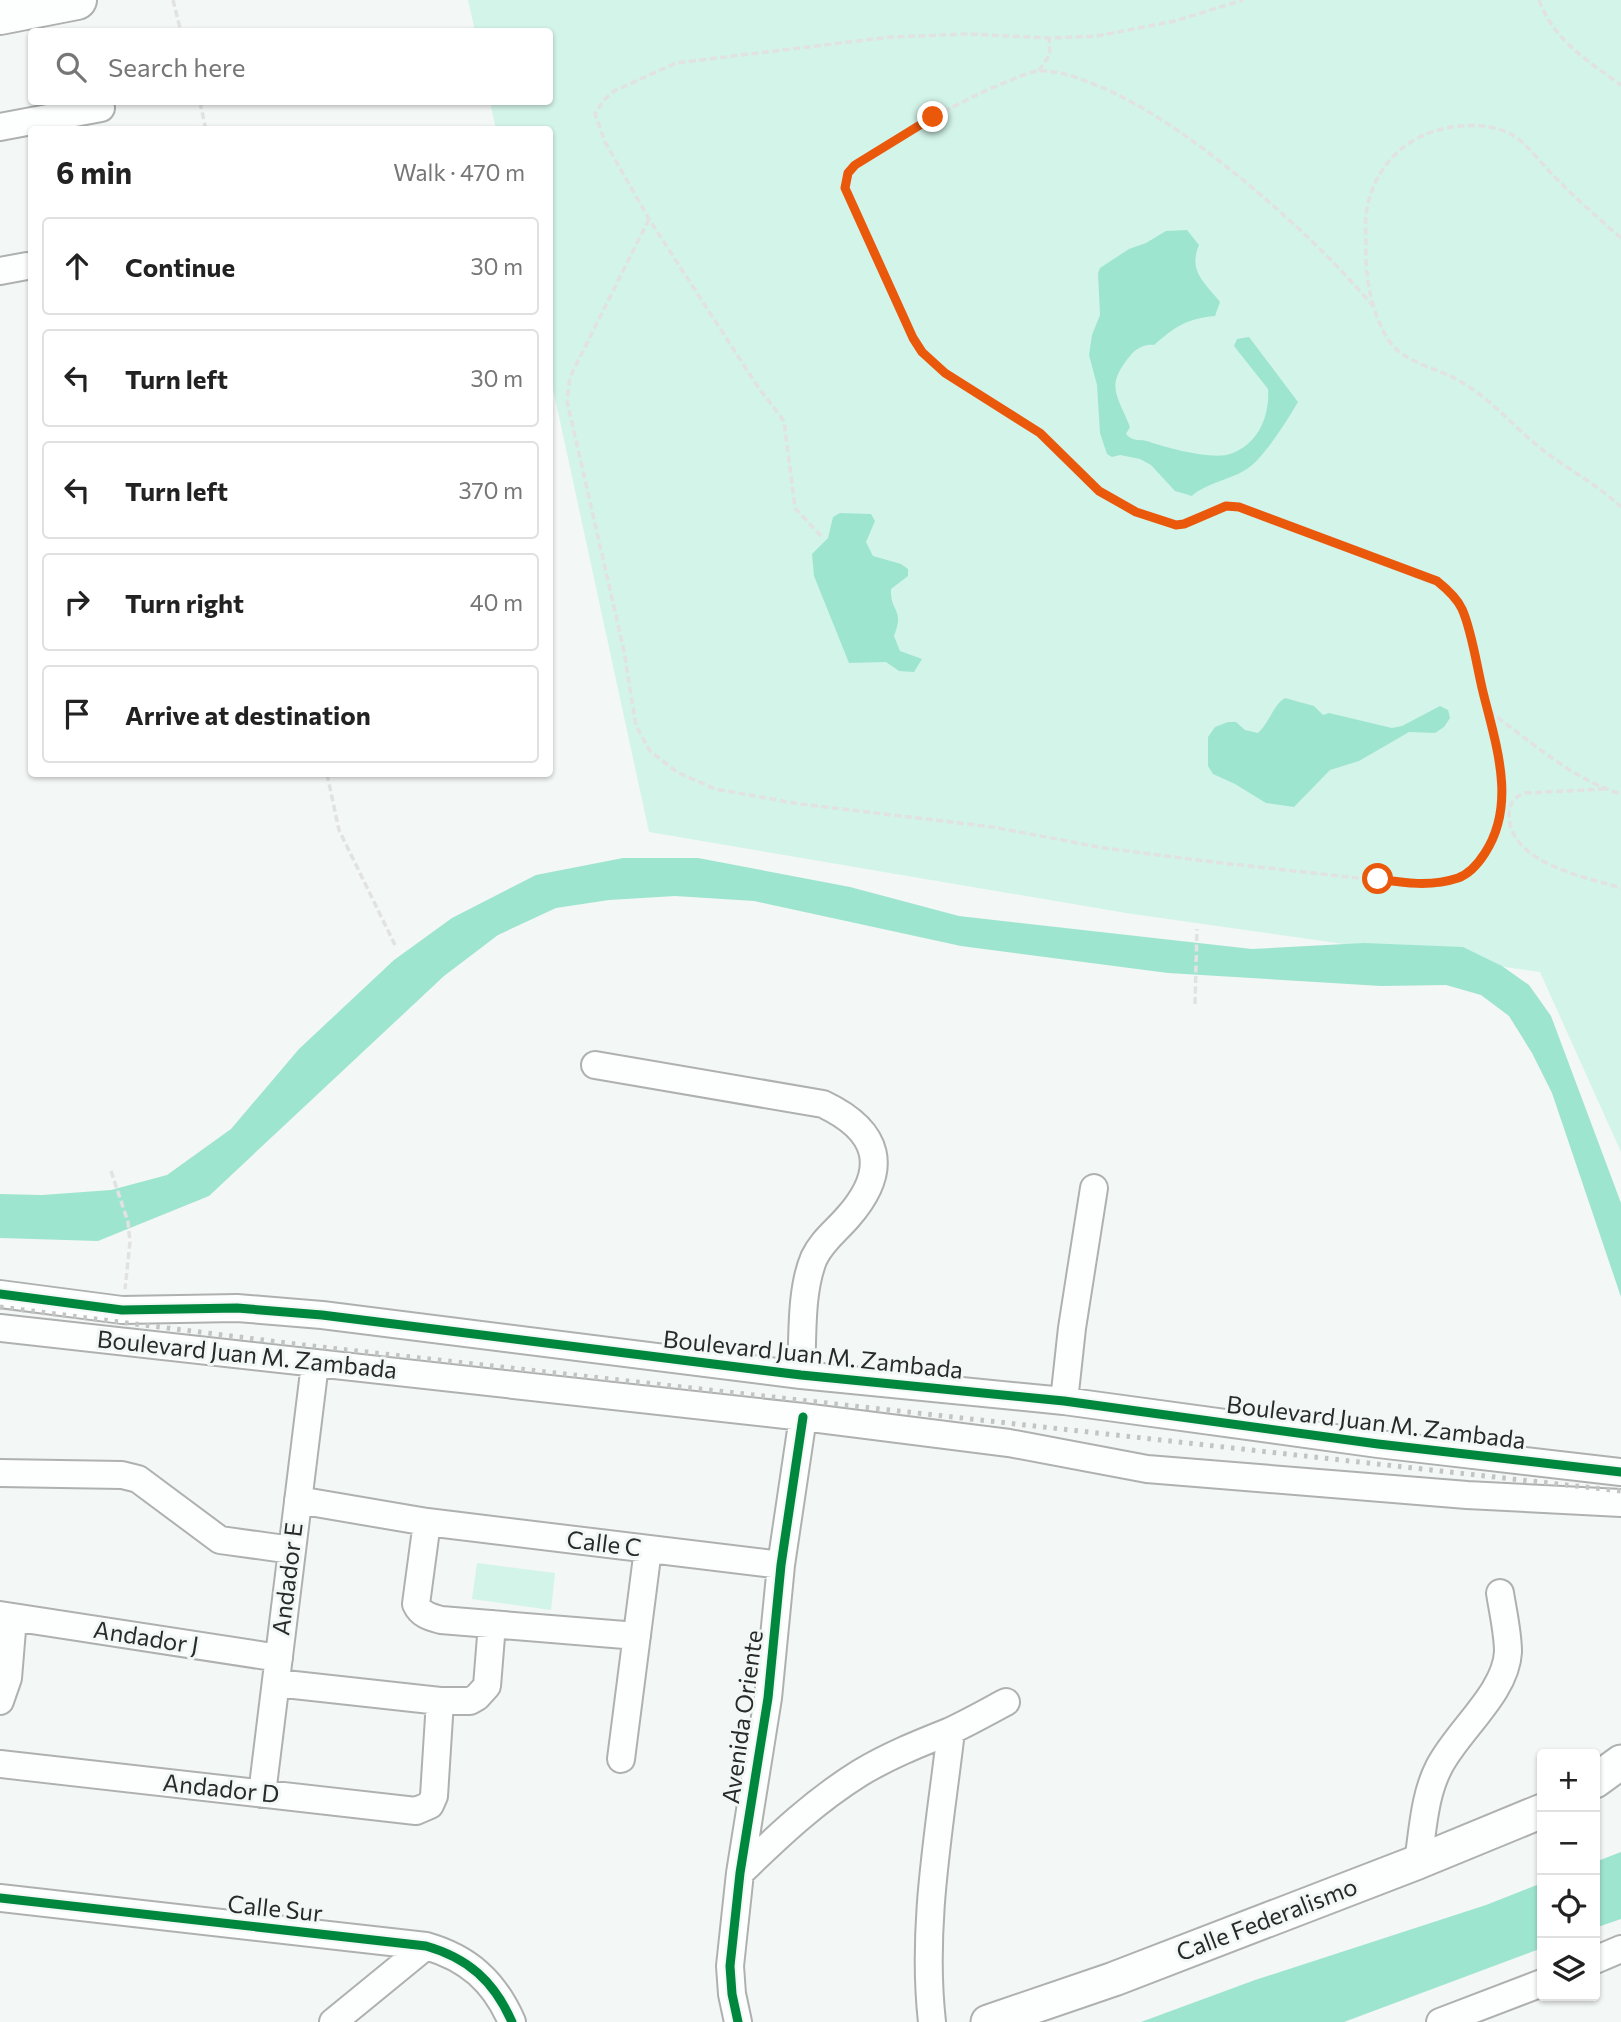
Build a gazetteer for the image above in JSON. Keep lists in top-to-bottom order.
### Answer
{
  "streets": {
    "main road": ["Calle Federalismo"],
    "street": [
      "Boulevard Juan M. Zambada",
      "Calle C",
      "Andador E",
      "Andador J",
      "Avenida Oriente",
      "Andador D",
      "Calle Sur"
    ]
  },
  "crossings": [
    ["Boulevard Juan M. Zambada", "Andador E"],
    ["Boulevard Juan M. Zambada", "Avenida Oriente"],
    ["Calle C", "Andador E"],
    ["Calle C", "Avenida Oriente"],
    ["Andador E", "Andador J"],
    ["Andador E", "Andador D"],
    ["Andador J", "Andador D"]
  ],
  "page": {
    "search": "Search here",
    "heading": ["6 min", "Walk · 470 m"],
    "list": [
      ["Continue", "30 m"],
      ["Turn left", "30 m"],
      ["Turn left", "370 m"],
      ["Turn right", "40 m"],
      "Arrive at destination"
    ],
    "map_buttons": ["+", "−"]
  }
}
